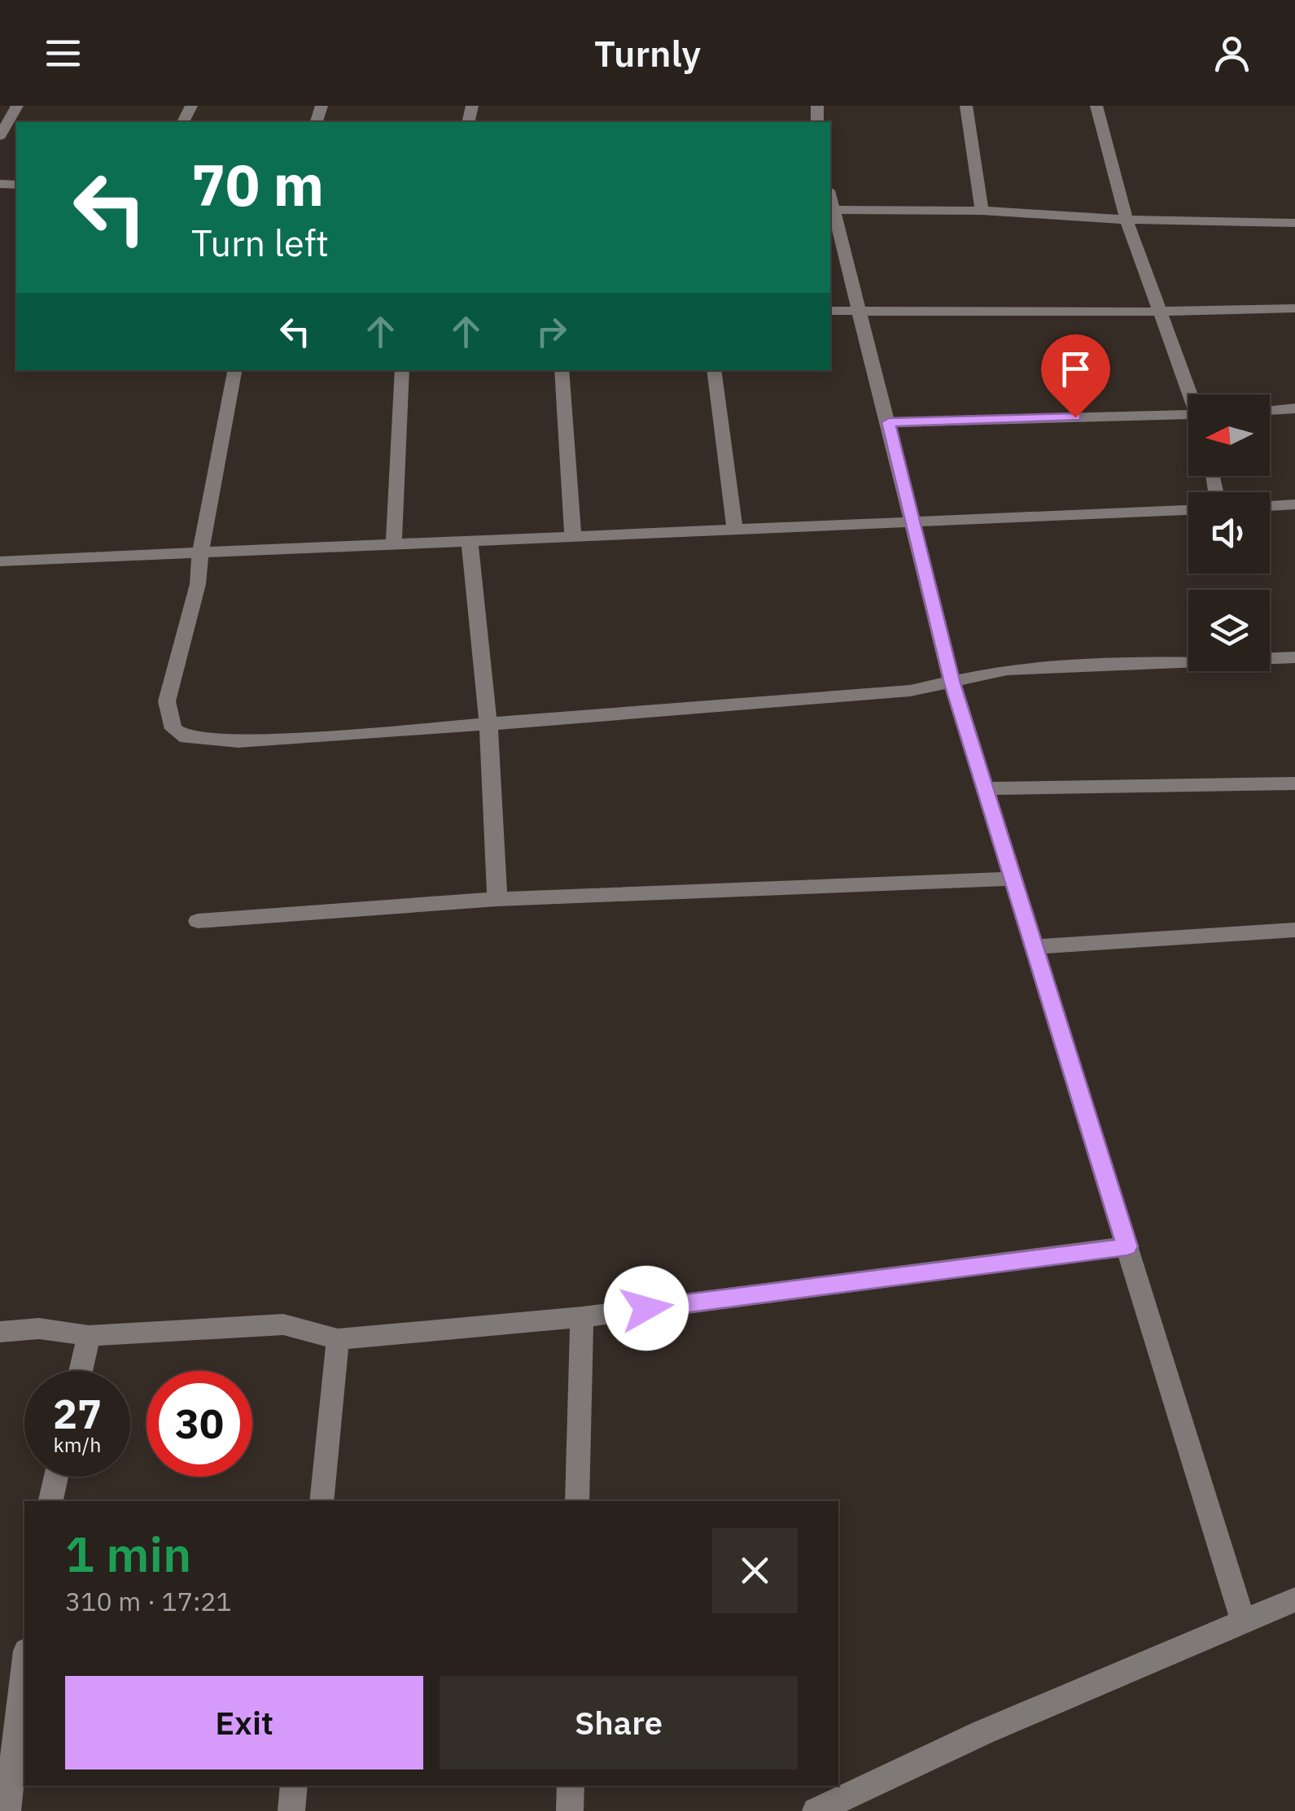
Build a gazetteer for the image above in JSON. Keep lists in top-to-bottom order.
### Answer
{
  "north": "left",
  "page": {
    "header": "Turnly",
    "turn": ["70 m", "Turn left"],
    "speed": "27 km/h",
    "limit": "30",
    "heading": ["1 min", "310 m · 17:21"],
    "buttons": ["Exit", "Share"]
  }
}
